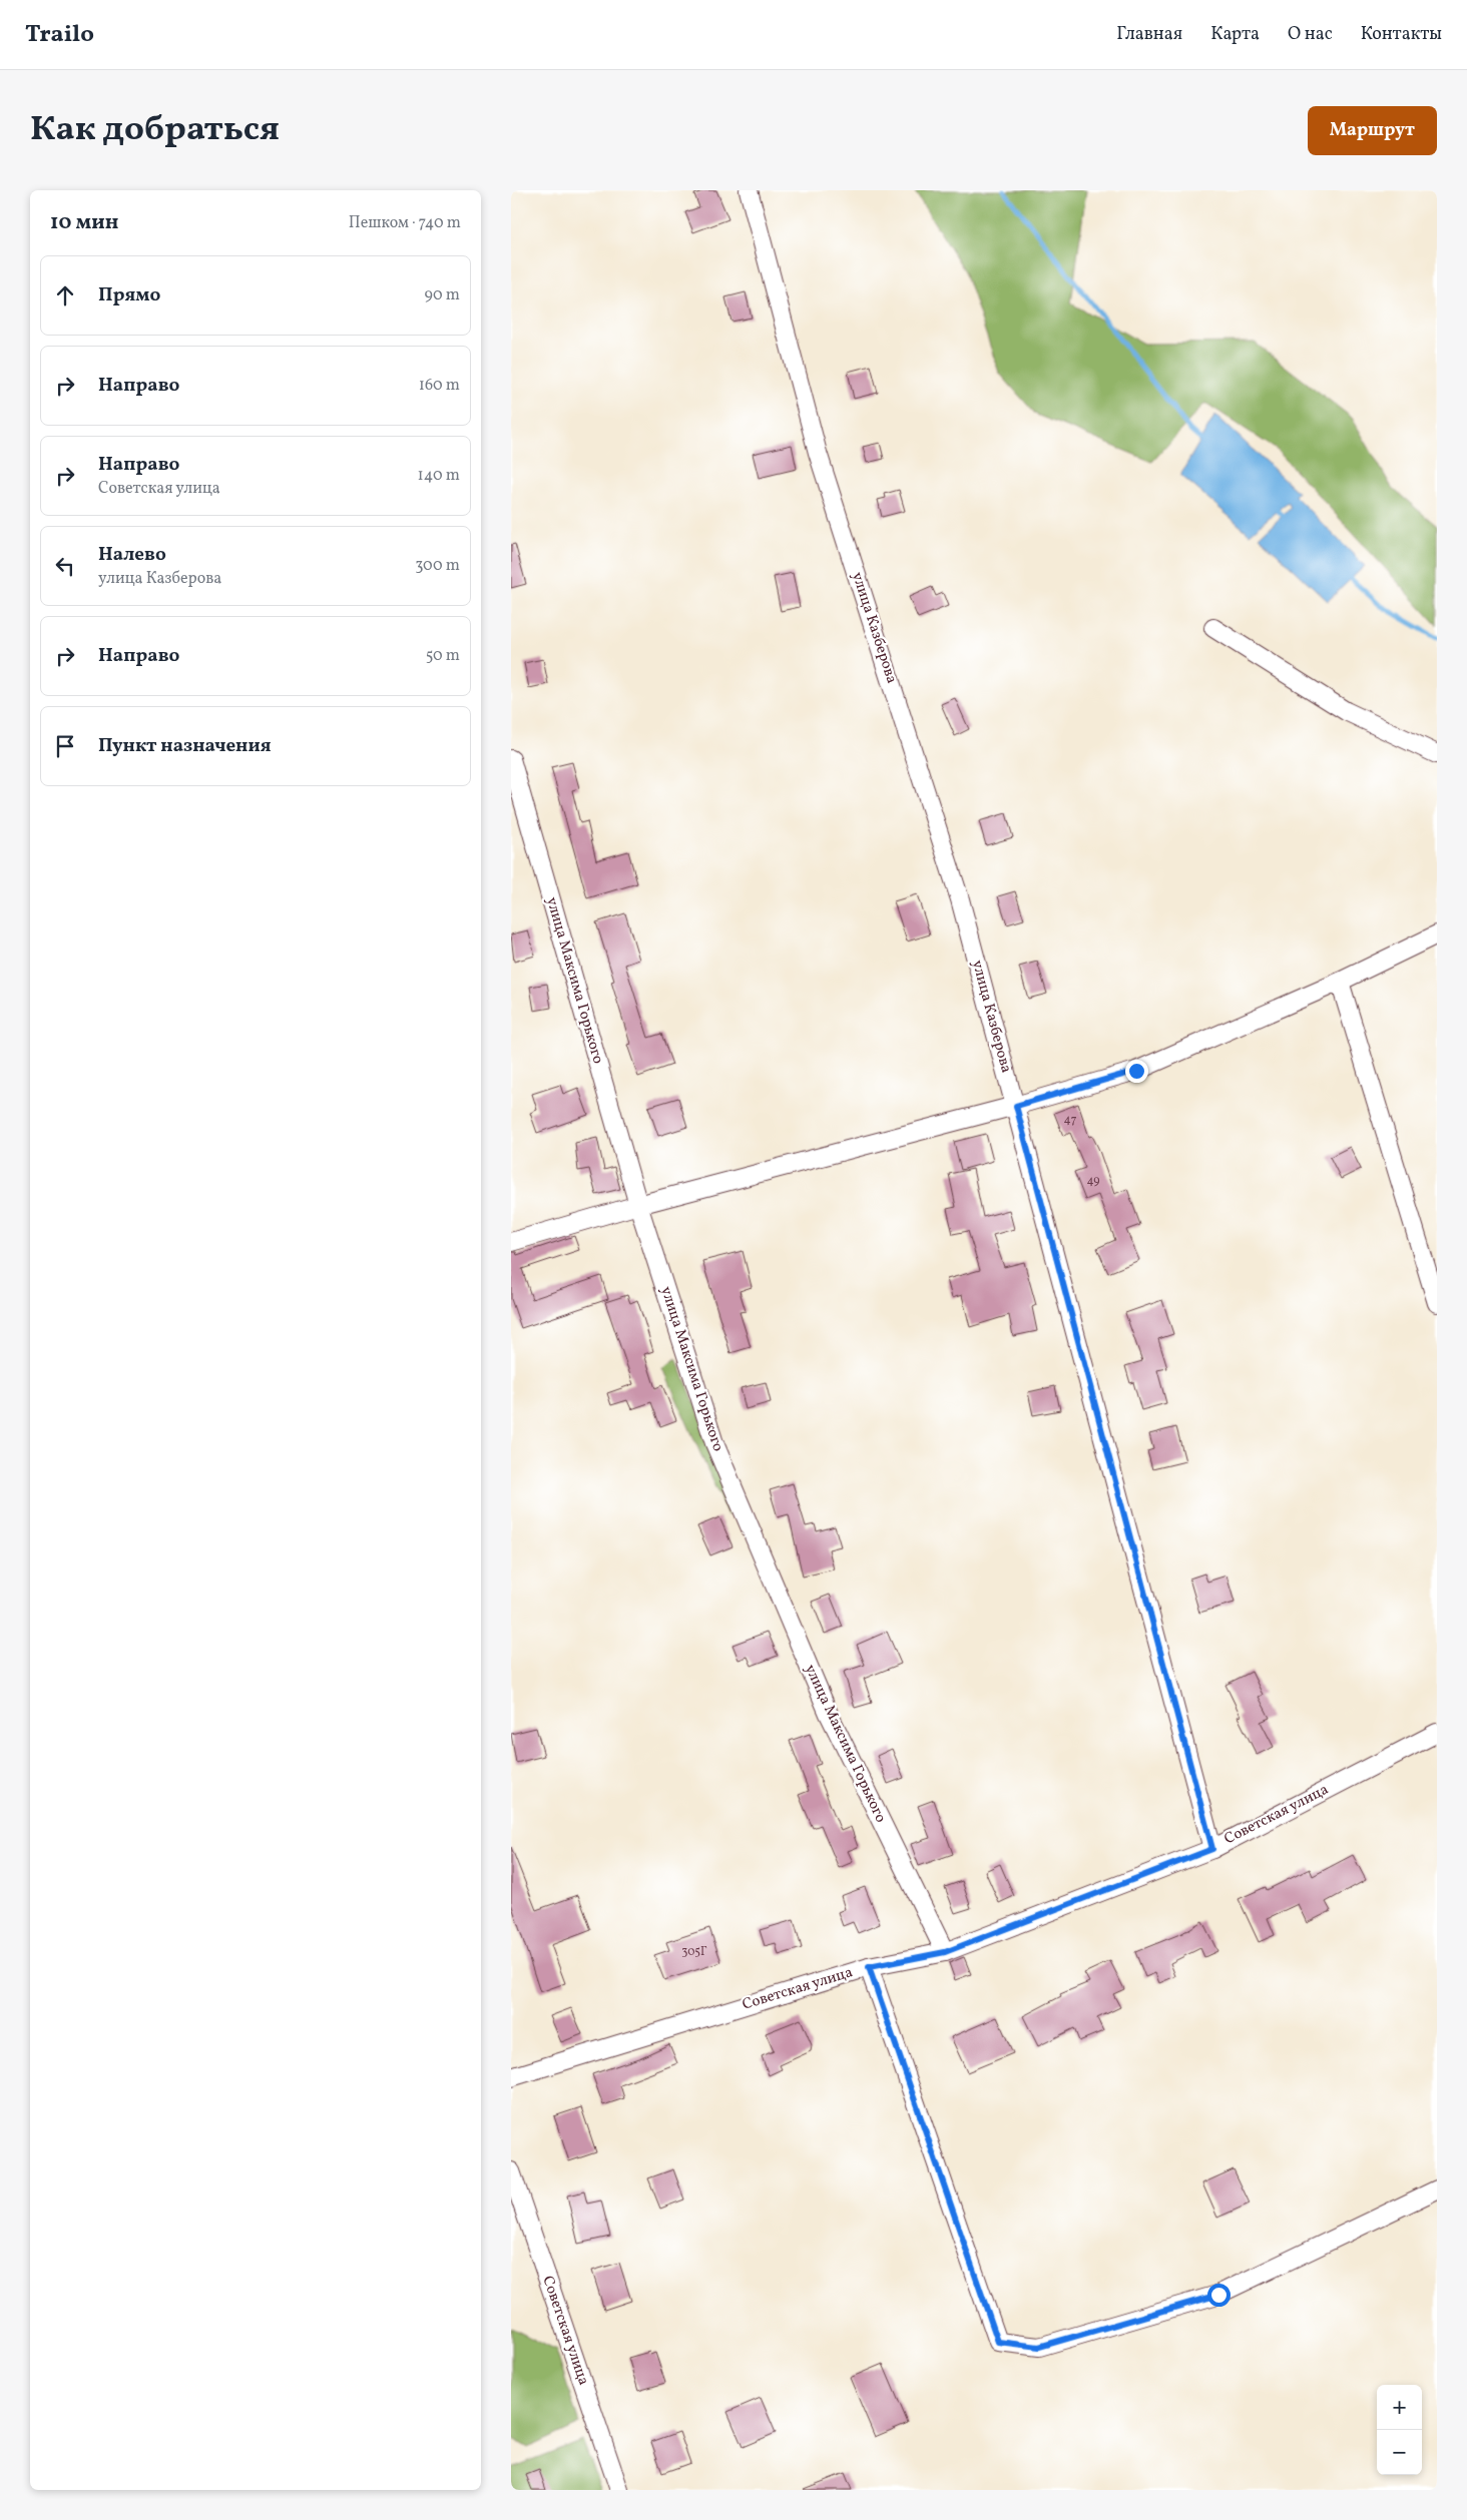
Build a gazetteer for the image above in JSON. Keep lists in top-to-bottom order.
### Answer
{
  "streets": {
    "street": ["улица Казберова", "улица Максима Горького", "Советская улица"]
  },
  "crossings": [
    ["улица Казберова", "Советская улица"],
    ["улица Максима Горького", "Советская улица"]
  ],
  "house_numbers": ["47", "49", "305Г"],
  "page": {
    "header": "Trailo",
    "nav": [
      "Главная",
      "Карта",
      "О нас",
      "Контакты"
    ],
    "title": "Как добраться",
    "buttons": "Маршрут",
    "heading": ["10 мин", "Пешком · 740 m"],
    "list": [
      ["Прямо", "90 m"],
      ["Направо", "160 m"],
      ["Направо", "Советская улица", "140 m"],
      ["Налево", "улица Казберова", "300 m"],
      ["Направо", "50 m"],
      "Пункт назначения"
    ],
    "map_buttons": ["+", "−"]
  }
}
